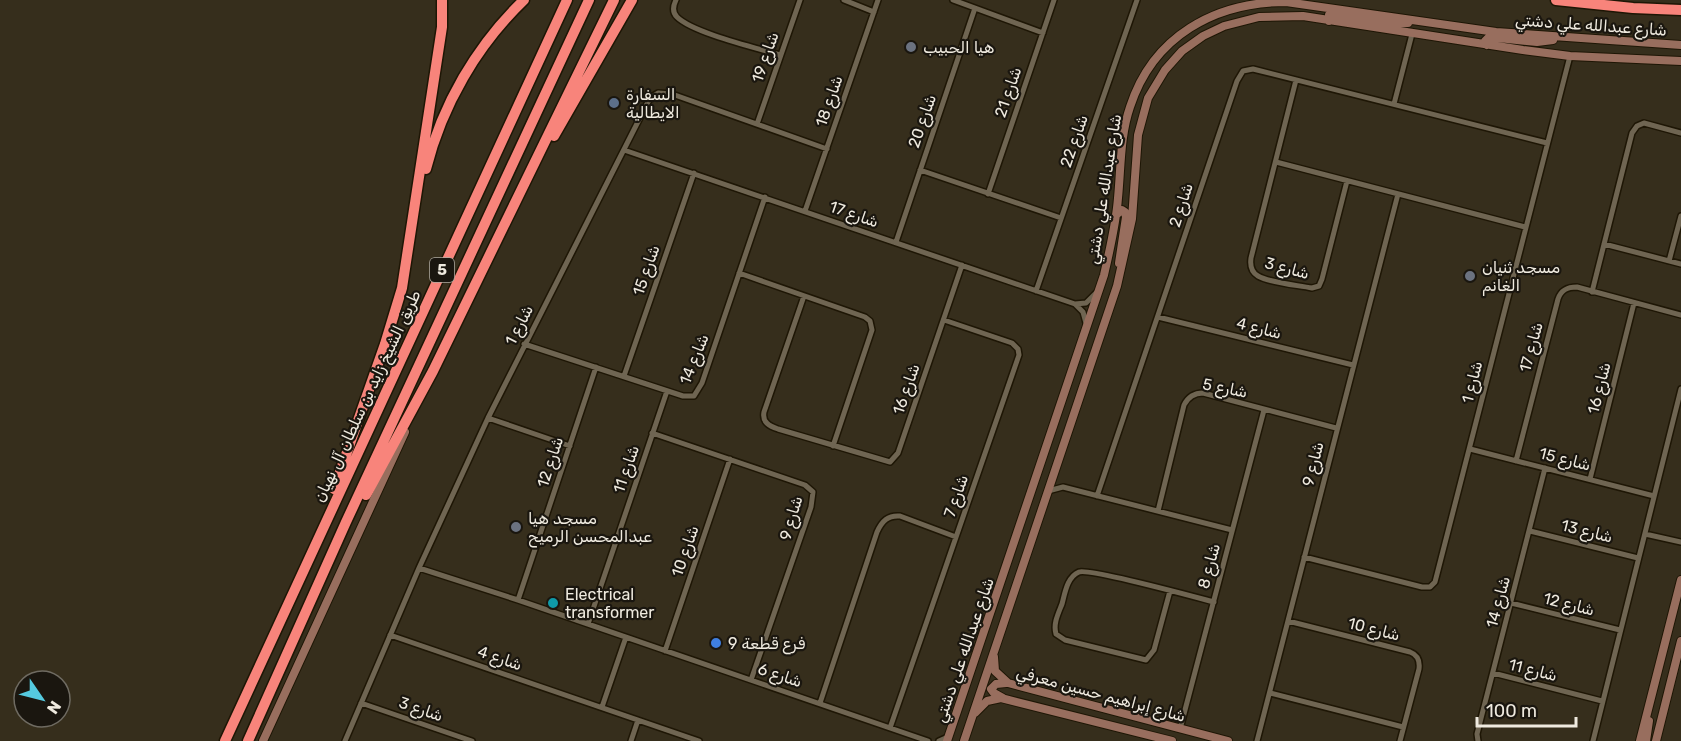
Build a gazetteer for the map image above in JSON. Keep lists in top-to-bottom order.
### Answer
{
  "streets": {
    "highway": ["5", "طريق الشيخ زايد بن سلطان آل نهيان"],
    "main road": ["شارع عبدالله علي دشتي", "شارع إبراهيم حسين معرفي"],
    "street": [
      "شارع 19",
      "شارع 21",
      "شارع 18",
      "شارع 20",
      "شارع 22",
      "شارع 2",
      "شارع 17",
      "شارع 3",
      "شارع 15",
      "شارع 1",
      "شارع 4",
      "شارع 14",
      "شارع 5",
      "شارع 16",
      "شارع 12",
      "شارع 9",
      "شارع 11",
      "شارع 7",
      "شارع 13",
      "شارع 10",
      "شارع 8",
      "شارع 6"
    ]
  },
  "crossings": [
    ["شارع عبدالله علي دشتي", "شارع 1"],
    ["شارع عبدالله علي دشتي", "شارع إبراهيم حسين معرفي"],
    ["شارع 19", "شارع 1"],
    ["شارع 18", "شارع 17"],
    ["شارع 18", "شارع 1"],
    ["شارع 20", "شارع 17"],
    ["شارع 22", "شارع 17"],
    ["شارع 2", "شارع 3"],
    ["شارع 2", "شارع 1"],
    ["شارع 2", "شارع 4"],
    ["شارع 17", "شارع 15"],
    ["شارع 17", "شارع 1"],
    ["شارع 17", "شارع 14"],
    ["شارع 17", "شارع 16"],
    ["شارع 3", "شارع 1"],
    ["شارع 15", "شارع 1"],
    ["شارع 15", "شارع 14"],
    ["شارع 15", "شارع 16"],
    ["شارع 1", "شارع 4"],
    ["شارع 1", "شارع 14"],
    ["شارع 1", "شارع 9"],
    ["شارع 1", "شارع 6"],
    ["شارع 4", "شارع 9"],
    ["شارع 14", "شارع 12"],
    ["شارع 14", "شارع 11"],
    ["شارع 14", "شارع 13"],
    ["شارع 5", "شارع 9"],
    ["شارع 5", "شارع 8"],
    ["شارع 16", "شارع 7"],
    ["شارع 12", "شارع 6"],
    ["شارع 9", "شارع 11"],
    ["شارع 9", "شارع 10"],
    ["شارع 9", "شارع 6"],
    ["شارع 11", "شارع 6"],
    ["شارع 7", "شارع 6"],
    ["شارع 10", "شارع 6"],
    ["شارع 8", "شارع إبراهيم حسين معرفي"]
  ],
  "places": [
    "هيا الحبيب",
    "السفارة الايطالية",
    "مسجد ثنيان الغانم",
    "مسجد هيا عبدالمحسن الرميح",
    "Electrical transformer",
    "فرع قطعة 9"
  ],
  "scale_bar": "100 m",
  "north": "bottom right"
}
